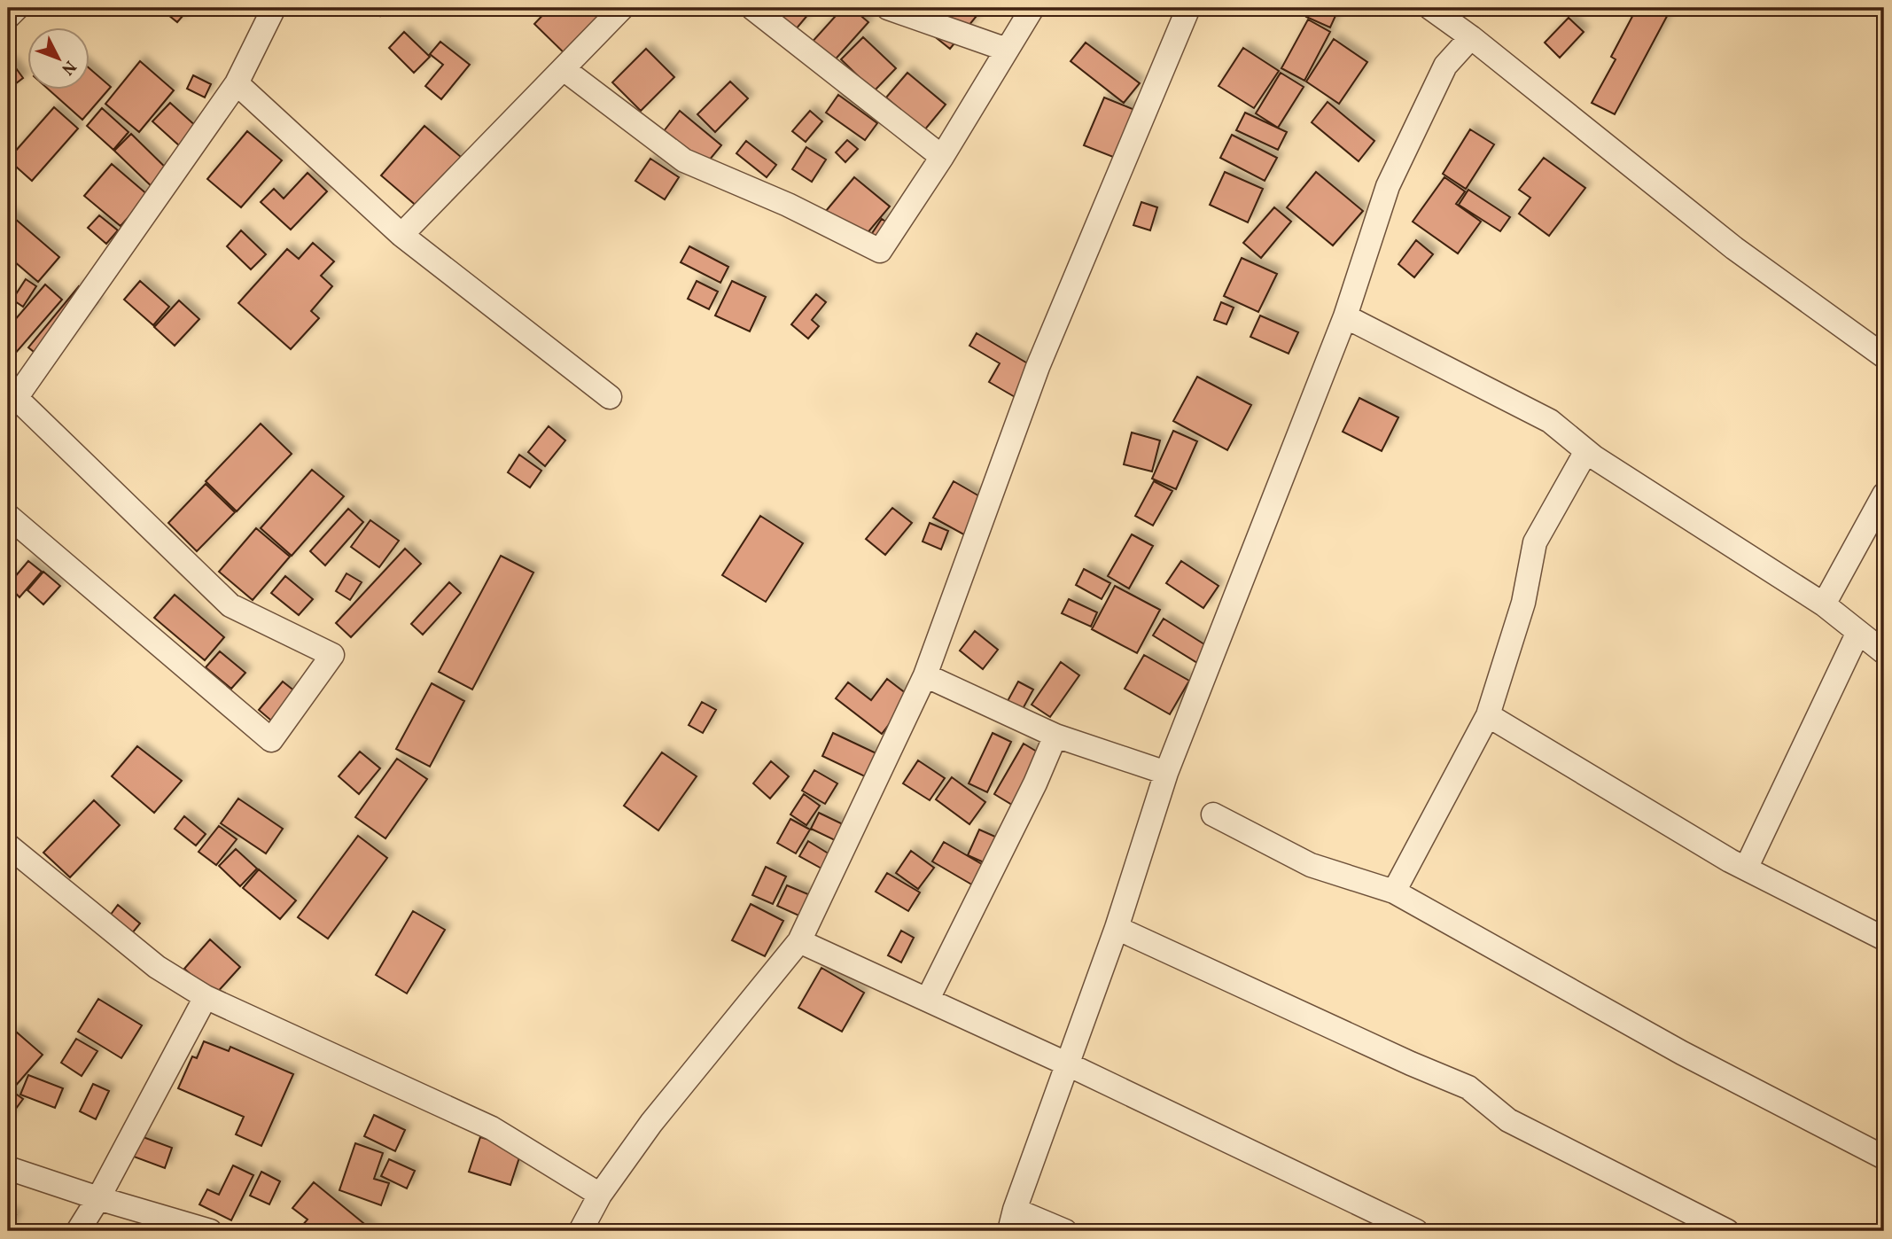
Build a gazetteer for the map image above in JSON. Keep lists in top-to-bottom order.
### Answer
{
  "north": "bottom right"
}
